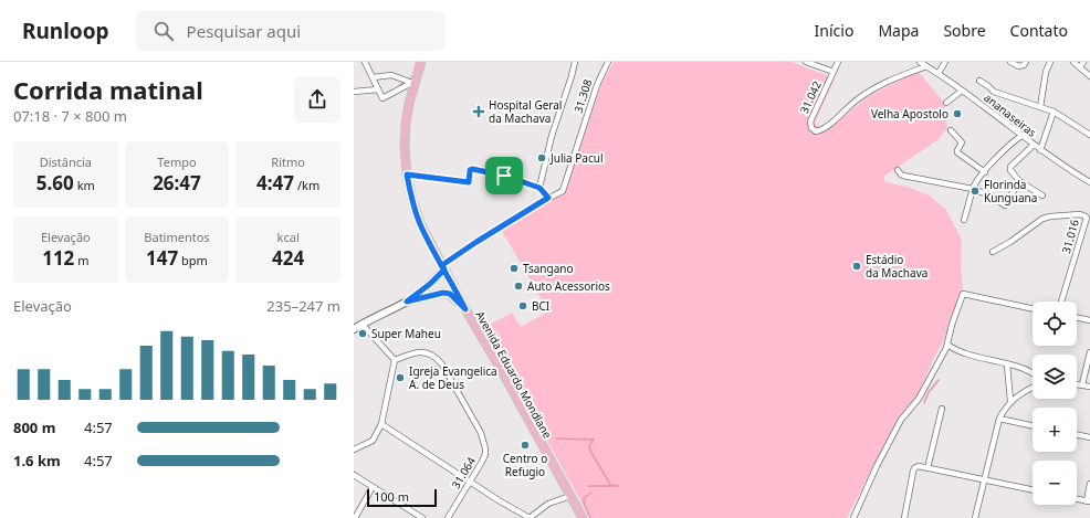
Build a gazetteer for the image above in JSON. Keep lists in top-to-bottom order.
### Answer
{
  "streets": {
    "main road": ["Avenida Eduardo Mondlane"],
    "street": [
      "31.308",
      "31.042",
      "ananaseiras",
      "31.016",
      "31.064"
    ]
  },
  "crossings": [
    ["31.308", "Avenida Eduardo Mondlane"],
    ["31.042", "ananaseiras"]
  ],
  "places": {
    "health": ["Hospital Geral da Machava"],
    "other": [
      "Velha Apostolo",
      "Julia Pacul",
      "Florinda Kunguana",
      "Estádio da Machava",
      "Tsangano",
      "Auto Acessorios",
      "BCI",
      "Super Maheu",
      "Igreja Evangelica A. de Deus",
      "Centro o Refugio"
    ]
  },
  "scale_bar": "100 m",
  "page": {
    "header": "Runloop",
    "search": "Pesquisar aqui",
    "nav": [
      "Início",
      "Mapa",
      "Sobre",
      "Contato"
    ],
    "heading": ["Corrida matinal", "07:18 · 7 × 800 m"],
    "stats": [
      ["Distância", "5.60 km"],
      ["Tempo", "26:47"],
      ["Ritmo", "4:47 /km"],
      ["Elevação", "112 m"],
      ["Batimentos", "147 bpm"],
      ["kcal", "424"]
    ],
    "chart": ["Elevação", "235–247 m"],
    "map_buttons": ["+", "−"],
    "list": [
      {
        "name": "800 m",
        "note": "4:57"
      },
      {
        "name": "1.6 km",
        "note": "4:57"
      }
    ],
    "scale": "100 m"
  }
}
